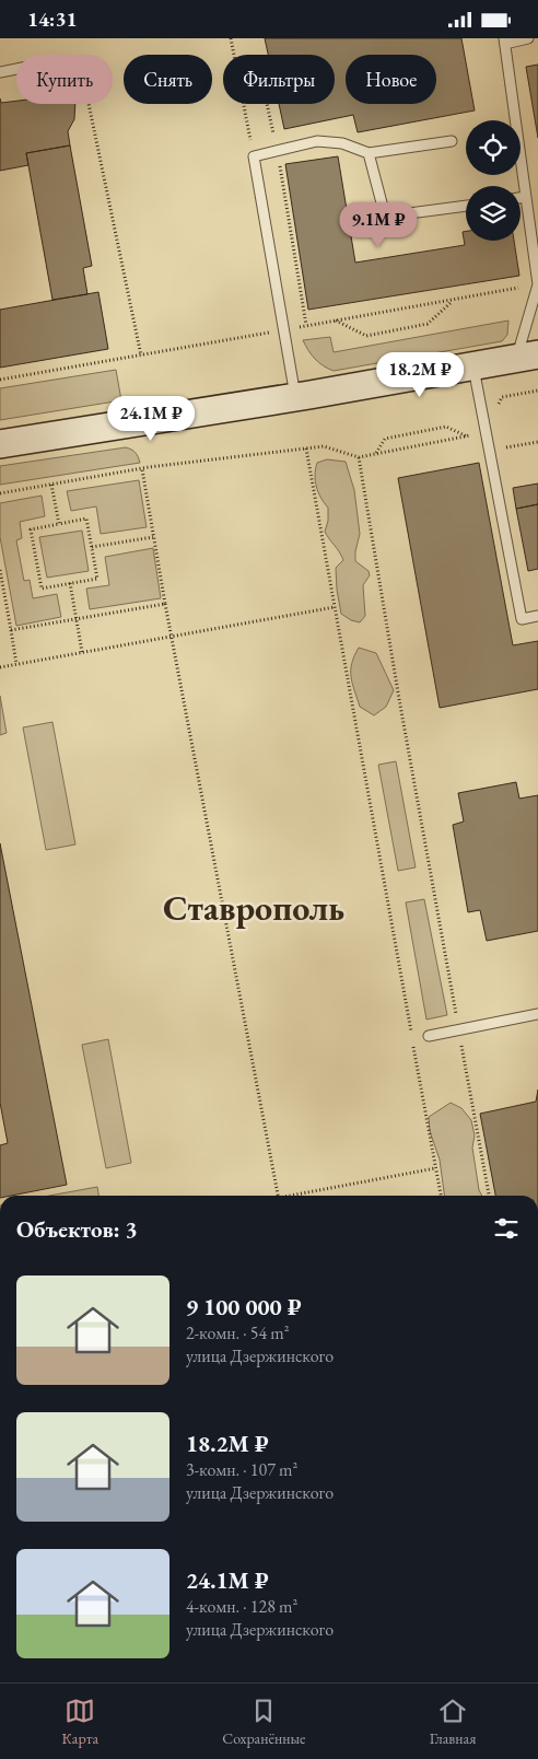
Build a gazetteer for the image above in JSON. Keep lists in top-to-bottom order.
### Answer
{
  "districts": ["Ставрополь"],
  "page": {
    "status": "14:31",
    "chip": [
      "Купить",
      "Снять",
      "Фильтры",
      "Новое"
    ],
    "price": ["9.1M ₽", "18.2M ₽", "24.1M ₽"],
    "heading": "Объектов: 3",
    "list": [
      {
        "name": "9 100 000 ₽",
        "note": "2-комн. · 54 m² · улица Дзержинского"
      },
      {
        "name": "18.2M ₽",
        "note": "3-комн. · 107 m² · улица Дзержинского"
      },
      {
        "name": "24.1M ₽",
        "note": "4-комн. · 128 m² · улица Дзержинского"
      }
    ],
    "tabs": ["Карта", "Сохранённые", "Главная"]
  }
}
